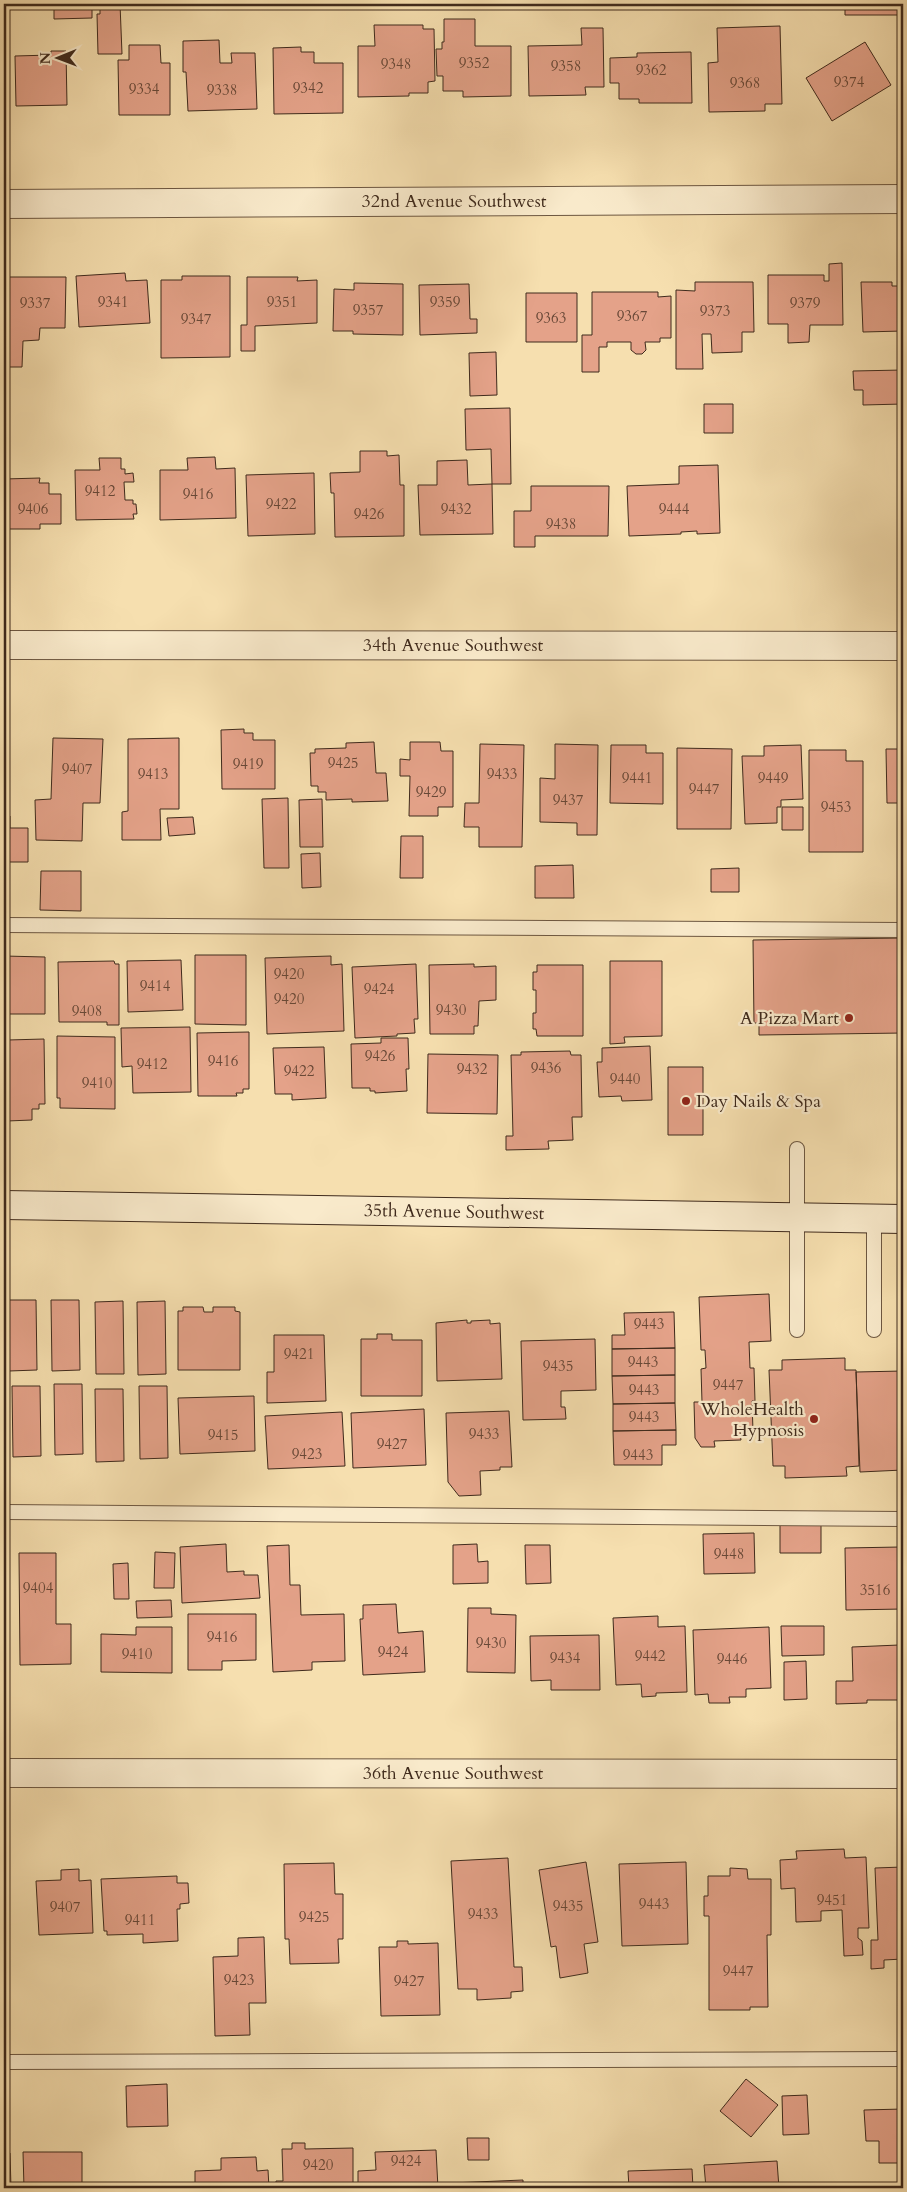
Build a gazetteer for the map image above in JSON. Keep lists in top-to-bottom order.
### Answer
{
  "streets": {
    "street": [
      "32nd Avenue Southwest",
      "34th Avenue Southwest",
      "35th Avenue Southwest",
      "36th Avenue Southwest"
    ]
  },
  "places": ["A Pizza Mart", "Day Nails & Spa", "WholeHealth Hypnosis"],
  "house_numbers": [
    "9352",
    "9348",
    "9358",
    "9362",
    "9374",
    "9368",
    "9342",
    "9334",
    "9338",
    "9341",
    "9351",
    "9359",
    "9337",
    "9379",
    "9357",
    "9373",
    "9367",
    "9363",
    "9347",
    "9412",
    "9416",
    "9422",
    "9406",
    "9432",
    "9444",
    "9426",
    "9438",
    "9425",
    "9419",
    "9407",
    "9413",
    "9433",
    "9441",
    "9449",
    "9447",
    "9429",
    "9437",
    "9453",
    "9420",
    "9414",
    "9424",
    "9420",
    "9430",
    "9408",
    "9426",
    "9416",
    "9412",
    "9436",
    "9432",
    "9422",
    "9440",
    "9410",
    "9443",
    "9421",
    "9443",
    "9435",
    "9447",
    "9443",
    "9443",
    "9433",
    "9415",
    "9427",
    "9423",
    "9443",
    "9448",
    "9404",
    "3516",
    "9416",
    "9430",
    "9424",
    "9410",
    "9442",
    "9434",
    "9446",
    "9451",
    "9443",
    "9435",
    "9407",
    "9433",
    "9425",
    "9411",
    "9447",
    "9423",
    "9427",
    "9424",
    "9420"
  ],
  "north": "left"
}
